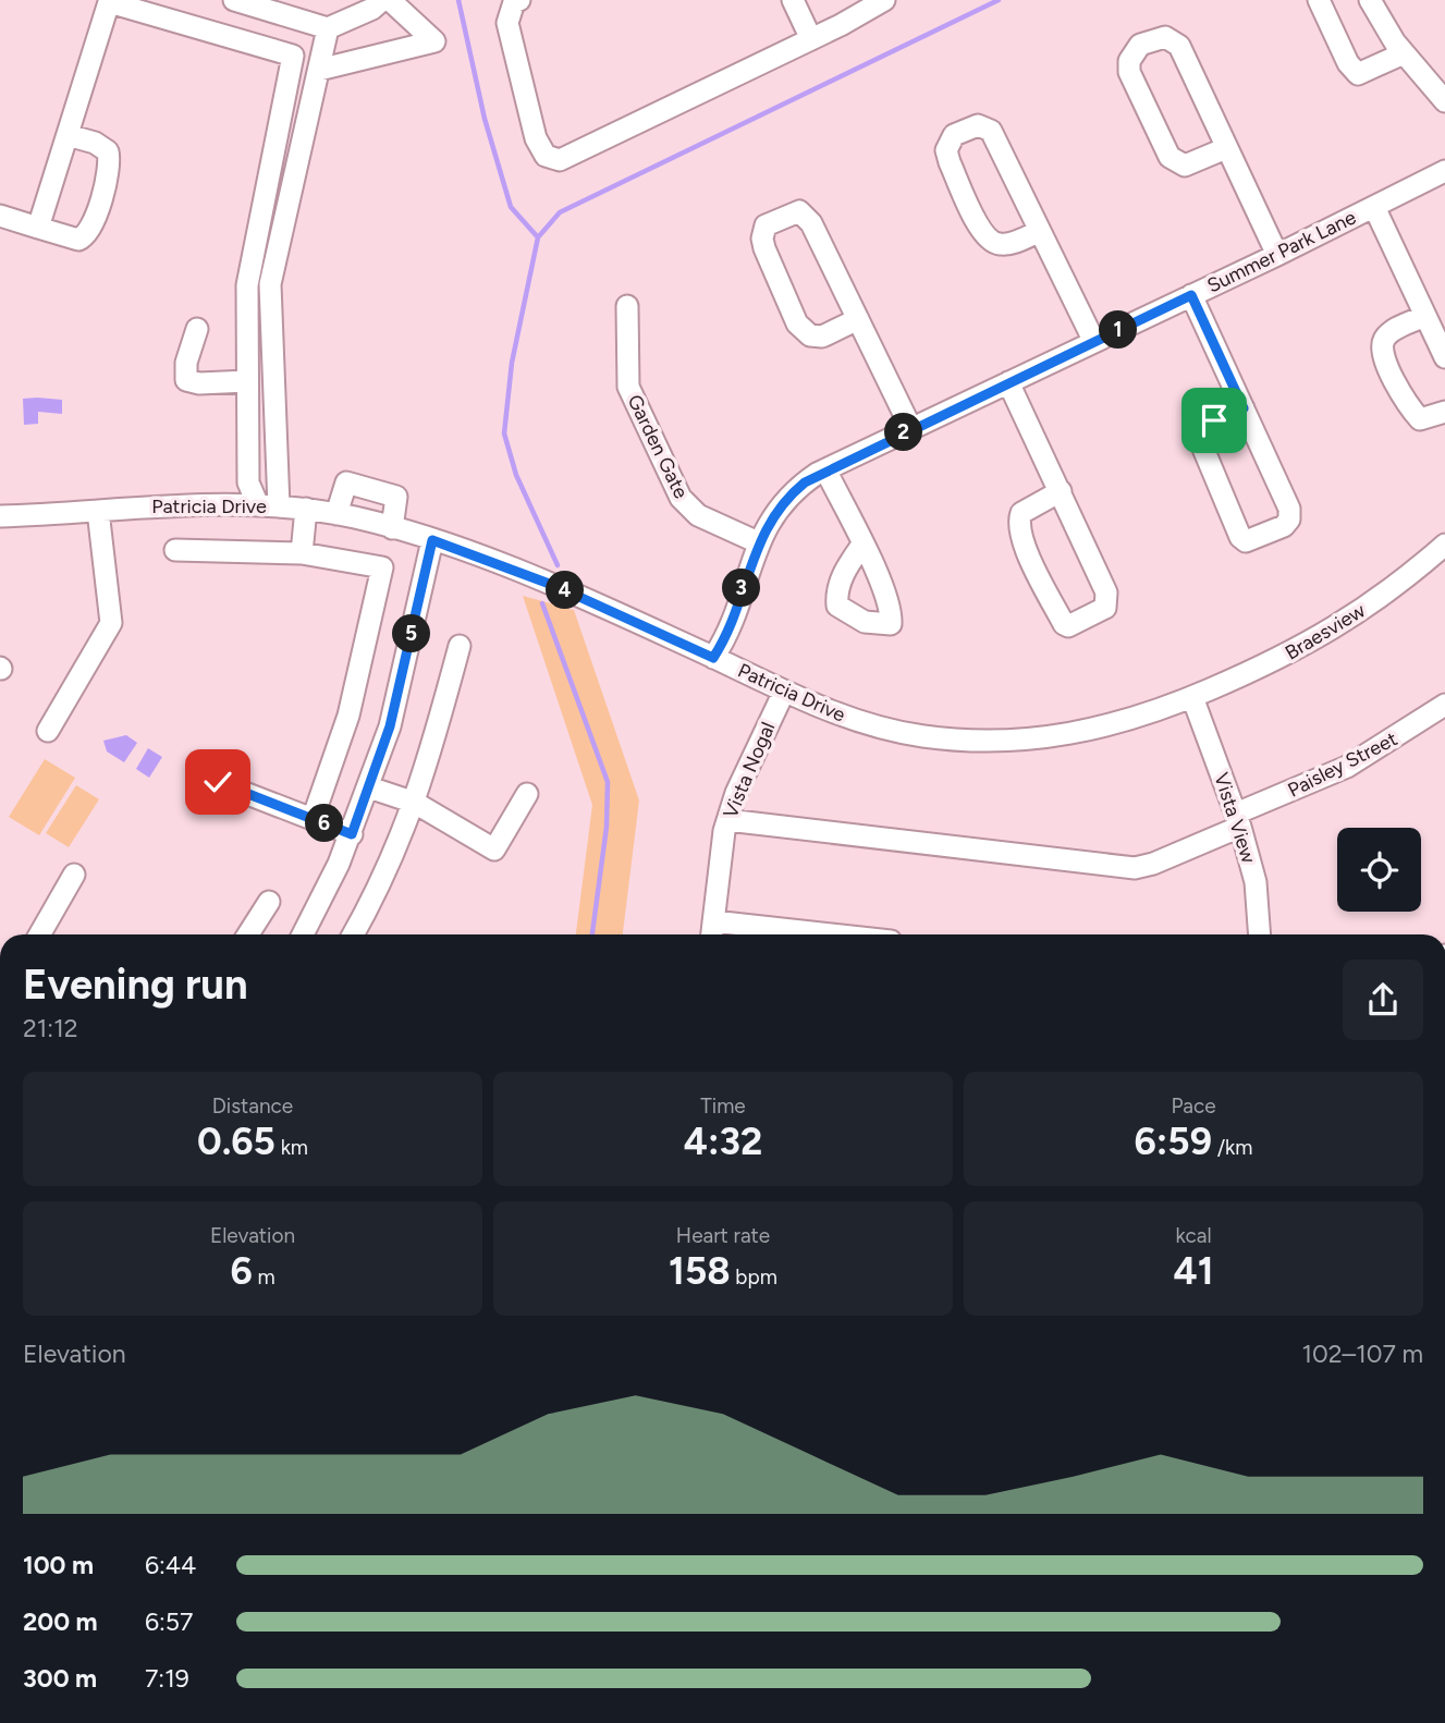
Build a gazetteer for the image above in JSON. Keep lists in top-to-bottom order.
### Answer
{
  "streets": {
    "street": [
      "Summer Park Lane",
      "Garden Gate",
      "Patricia Drive",
      "Braesview",
      "Paisley Street",
      "Vista Nogal",
      "Vista View"
    ]
  },
  "crossings": [
    ["Summer Park Lane", "Garden Gate"],
    ["Summer Park Lane", "Patricia Drive"],
    ["Patricia Drive", "Braesview"],
    ["Patricia Drive", "Vista Nogal"],
    ["Patricia Drive", "Vista View"],
    ["Braesview", "Vista View"],
    ["Paisley Street", "Vista Nogal"],
    ["Paisley Street", "Vista View"]
  ],
  "page": {
    "pins": [
      "1",
      "2",
      "3",
      "4",
      "5",
      "6"
    ],
    "heading": ["Evening run", "21:12"],
    "stats": [
      ["Distance", "0.65 km"],
      ["Time", "4:32"],
      ["Pace", "6:59 /km"],
      ["Elevation", "6 m"],
      ["Heart rate", "158 bpm"],
      ["kcal", "41"]
    ],
    "chart": ["Elevation", "102–107 m"],
    "list": [
      {
        "name": "100 m",
        "note": "6:44"
      },
      {
        "name": "200 m",
        "note": "6:57"
      },
      {
        "name": "300 m",
        "note": "7:19"
      }
    ]
  }
}
